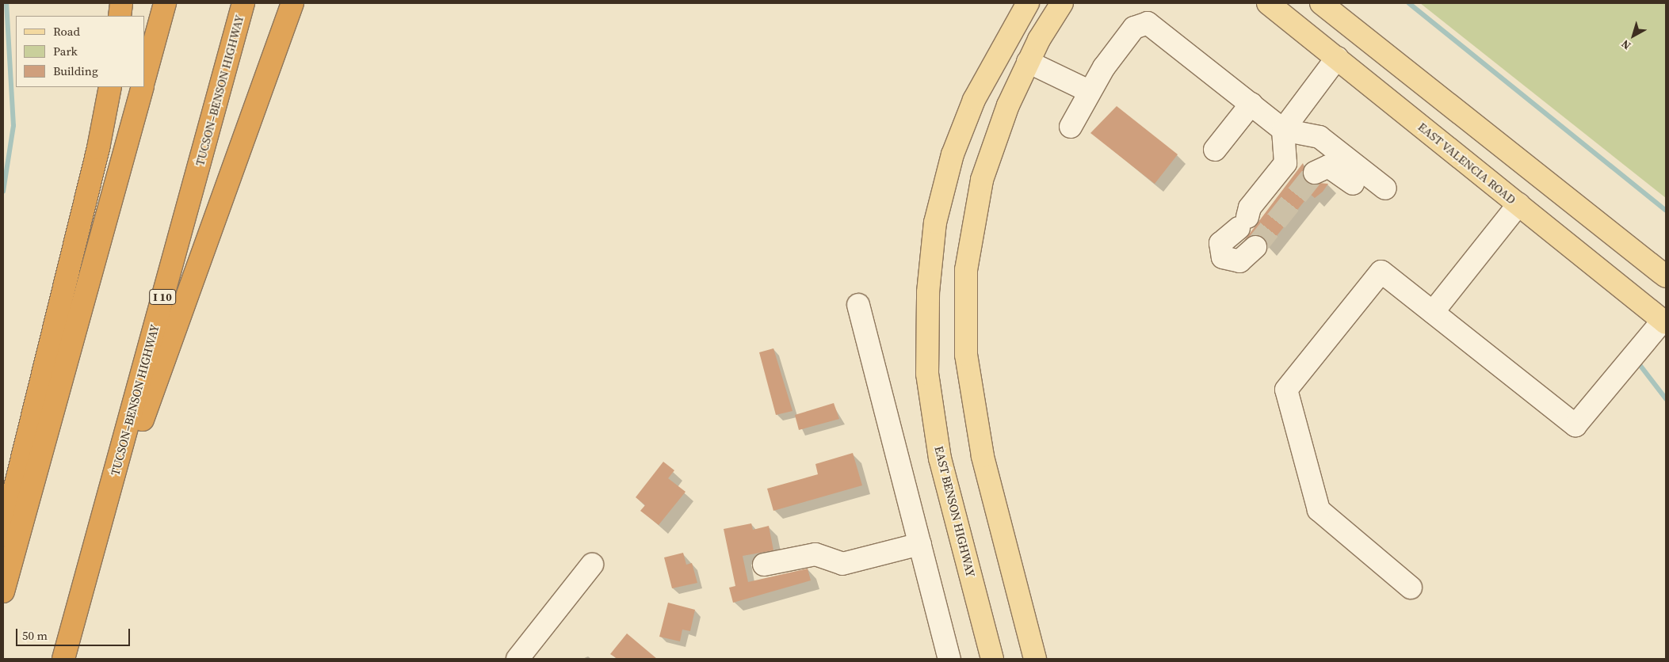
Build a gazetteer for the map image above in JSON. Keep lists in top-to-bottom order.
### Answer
{
  "streets": {
    "highway": ["TUCSON–BENSON HIGHWAY", "I 10"],
    "main road": ["EAST VALENCIA ROAD", "EAST BENSON HIGHWAY"]
  },
  "legend": ["Road", "Park", "Building"],
  "scale_bar": "50 m",
  "north": "bottom left"
}
